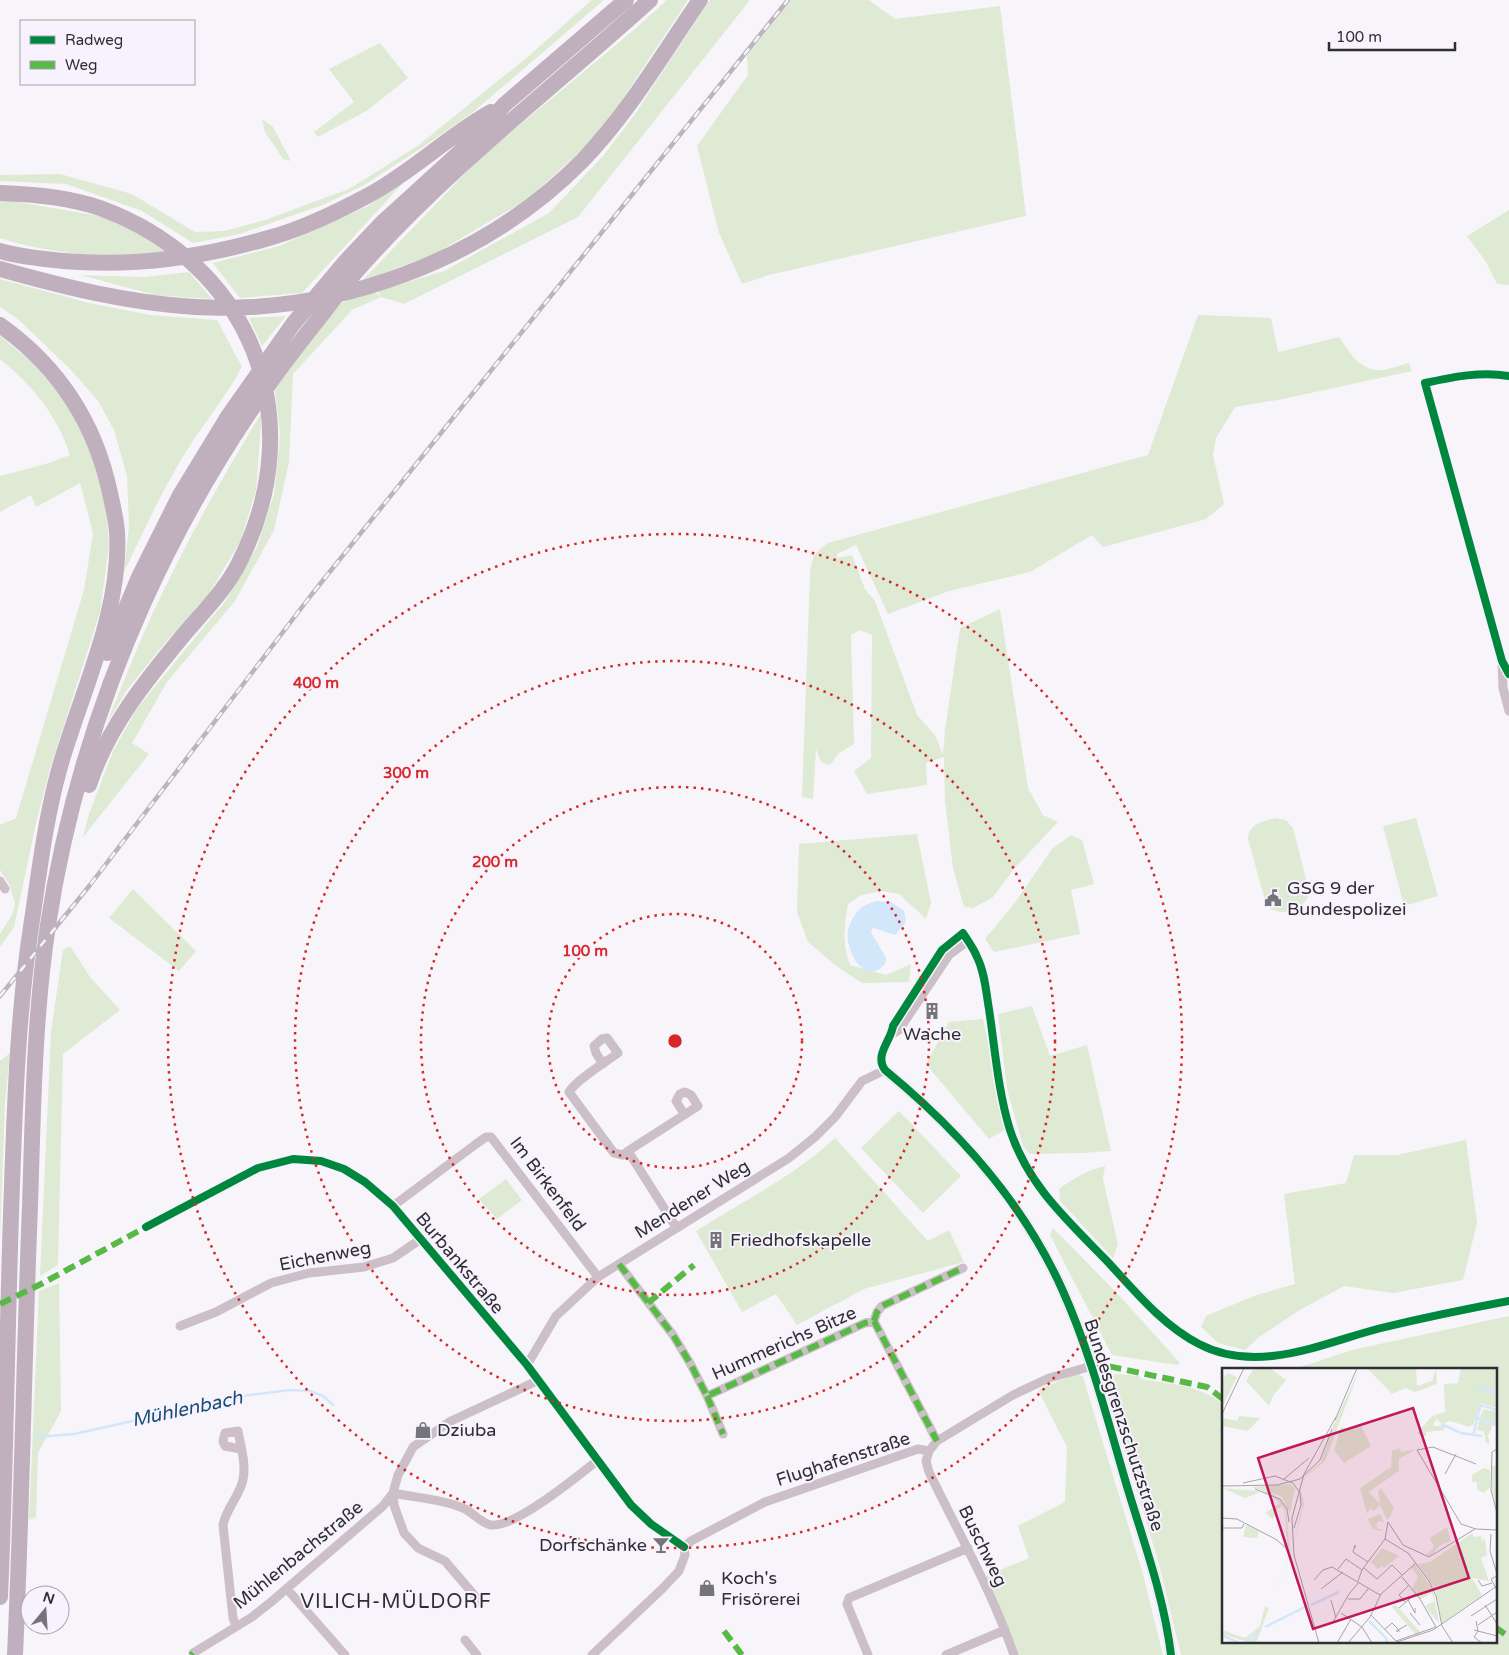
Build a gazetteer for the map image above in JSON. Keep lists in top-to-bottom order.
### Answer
{
  "streets": {
    "street": [
      "Im Birkenfeld",
      "Mendener Weg",
      "Eichenweg",
      "Burbankstraße",
      "Hummerichs Bitze",
      "Bundesgrenzschutzstraße",
      "Flughafenstraße",
      "Buschweg",
      "Mühlenbachstraße"
    ]
  },
  "crossings": [
    ["Im Birkenfeld", "Mendener Weg"],
    ["Im Birkenfeld", "Burbankstraße"],
    ["Mendener Weg", "Burbankstraße"],
    ["Mendener Weg", "Hummerichs Bitze"],
    ["Mendener Weg", "Bundesgrenzschutzstraße"],
    ["Eichenweg", "Burbankstraße"],
    ["Burbankstraße", "Flughafenstraße"],
    ["Hummerichs Bitze", "Flughafenstraße"],
    ["Bundesgrenzschutzstraße", "Flughafenstraße"],
    ["Flughafenstraße", "Buschweg"]
  ],
  "districts": ["VILICH-MÜLDORF"],
  "water": ["Mühlenbach"],
  "places": {
    "public building": ["GSG 9 der Bundespolizei"],
    "building": ["Wache", "Friedhofskapelle"],
    "shop": ["Dziuba", "Koch's Frisörerei"],
    "bar": ["Dorfschänke"]
  },
  "legend": ["Radweg", "Weg"],
  "scale_bar": "100 m",
  "north": "top",
  "rings": [
    "400 m",
    "300 m",
    "200 m",
    "100 m"
  ]
}
